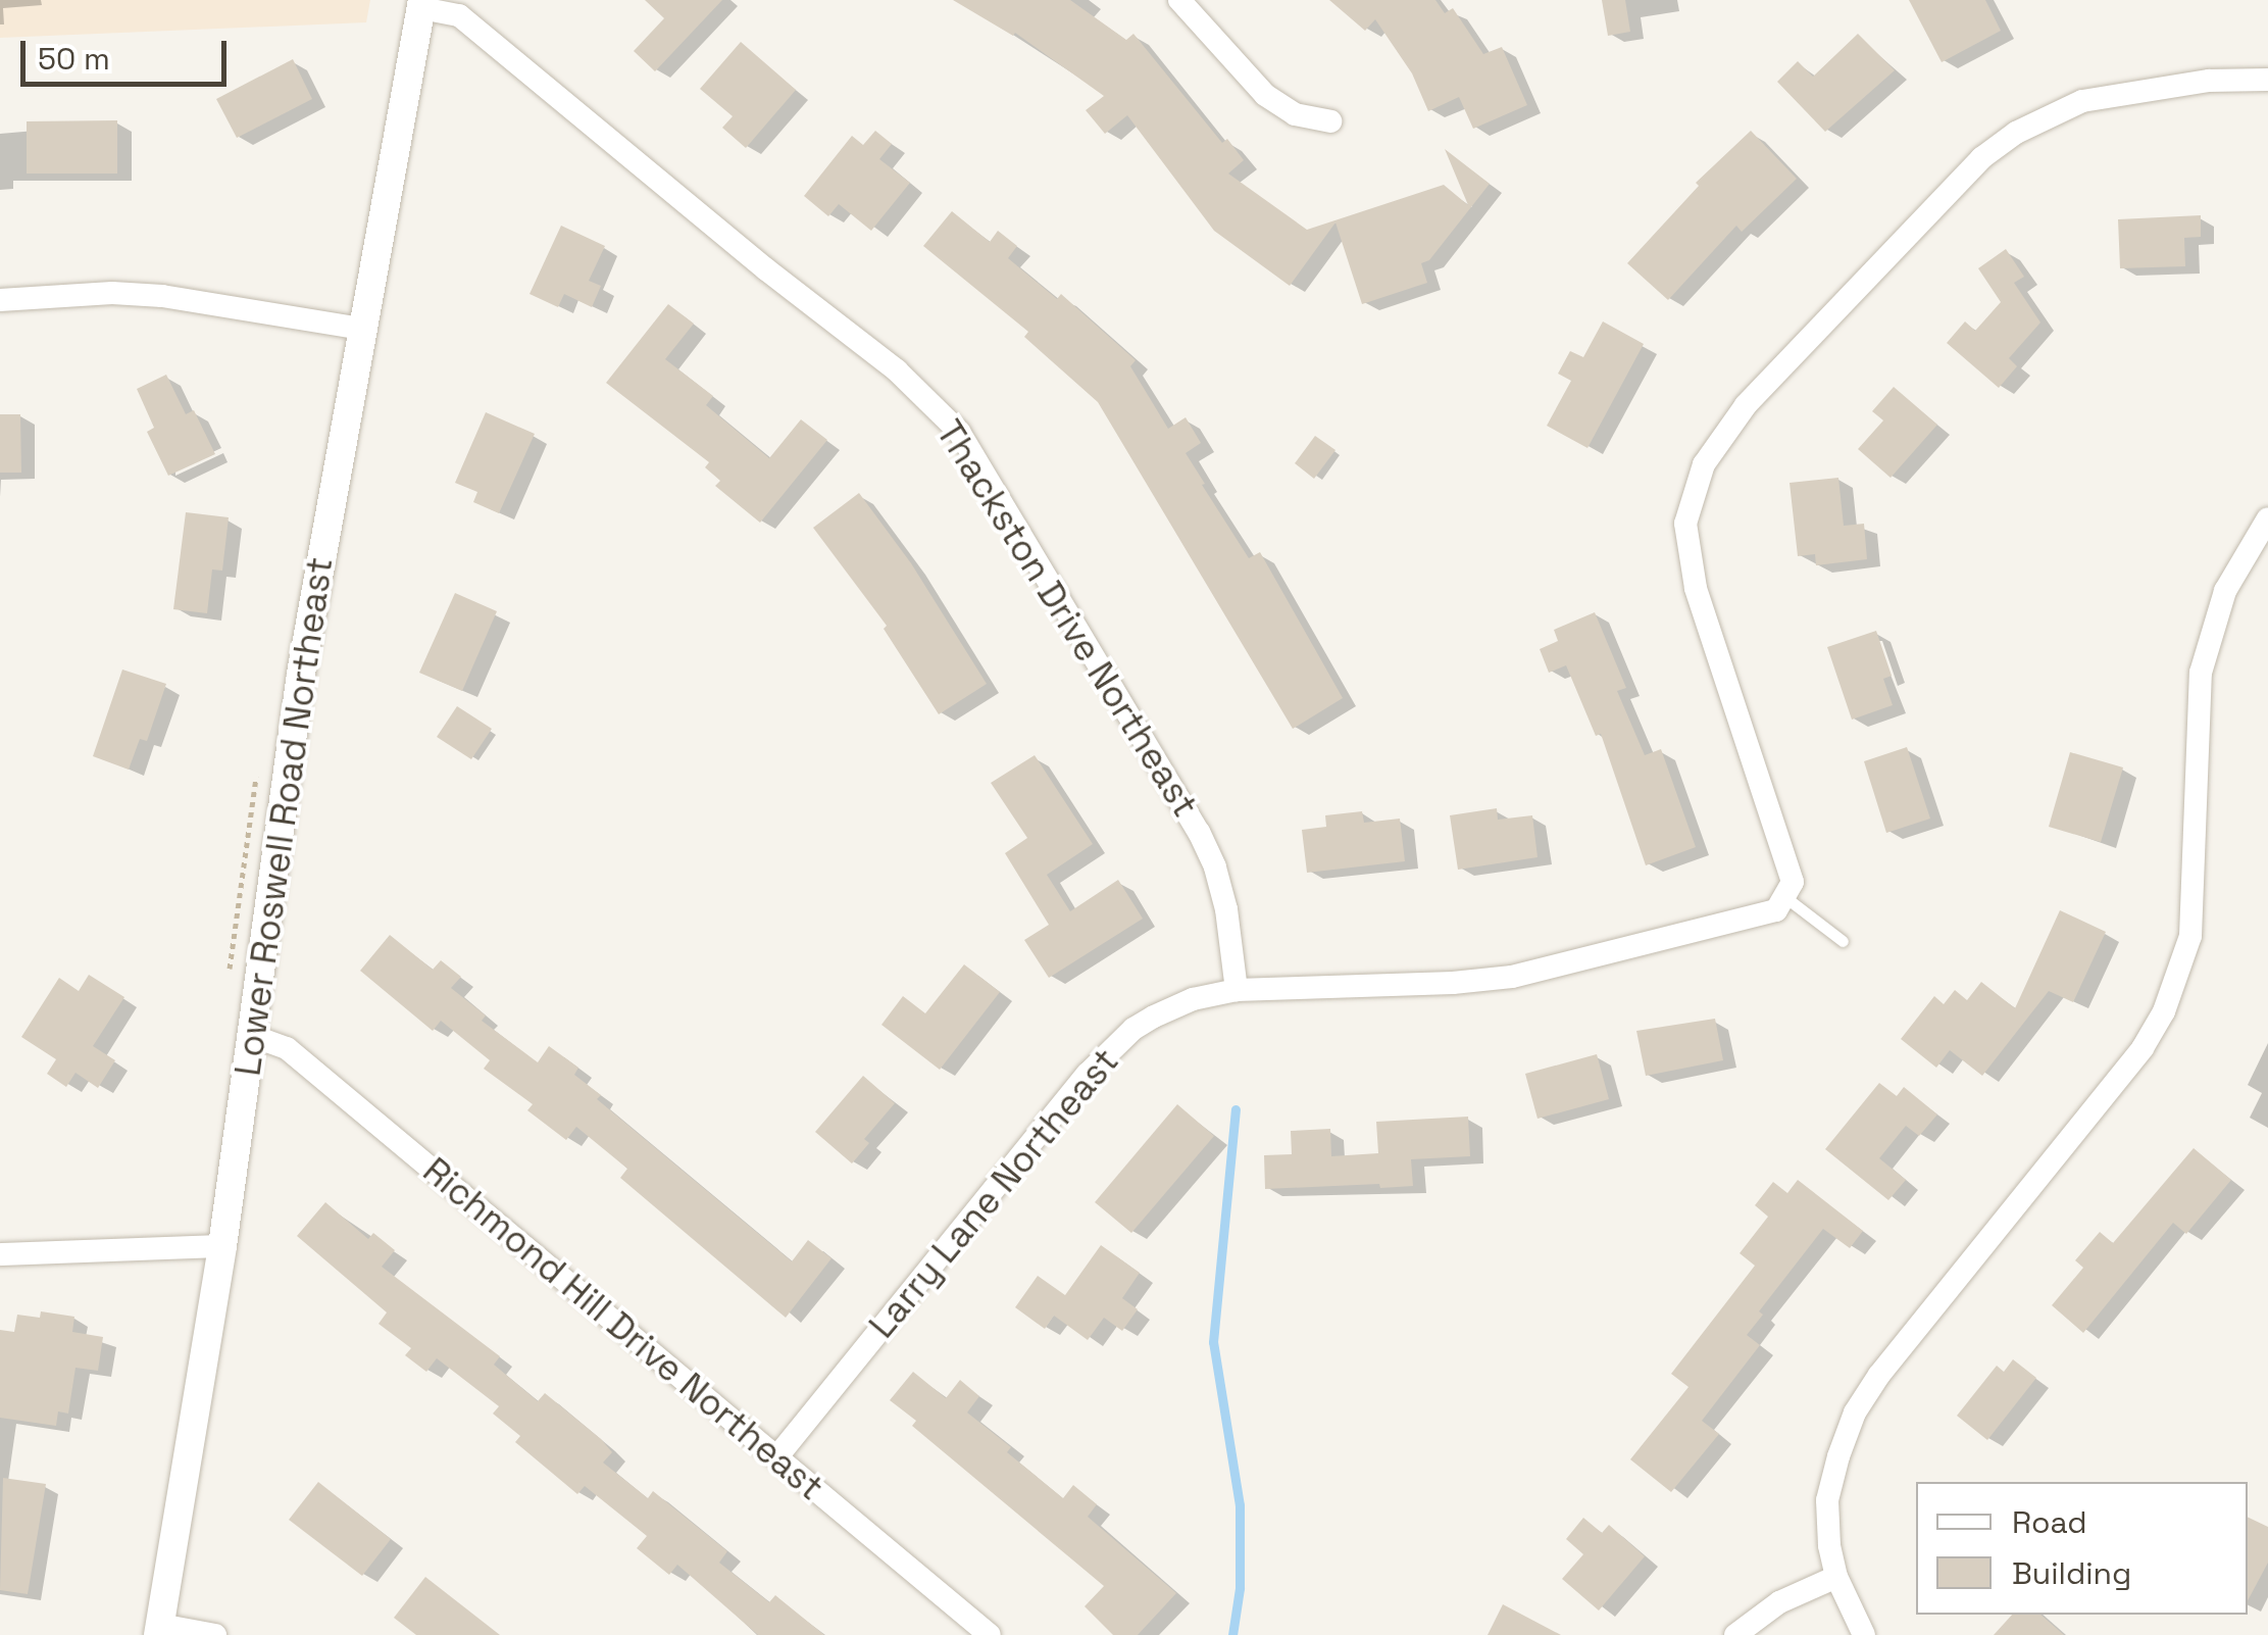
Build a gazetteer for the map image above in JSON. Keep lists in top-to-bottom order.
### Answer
{
  "streets": {
    "street": [
      "Thackston Drive Northeast",
      "Lower Roswell Road Northeast",
      "Larry Lane Northeast",
      "Richmond Hill Drive Northeast"
    ]
  },
  "crossings": [
    ["Thackston Drive Northeast", "Lower Roswell Road Northeast"],
    ["Thackston Drive Northeast", "Larry Lane Northeast"],
    ["Lower Roswell Road Northeast", "Richmond Hill Drive Northeast"],
    ["Larry Lane Northeast", "Richmond Hill Drive Northeast"]
  ],
  "legend": ["Road", "Building"],
  "scale_bar": "50 m"
}
